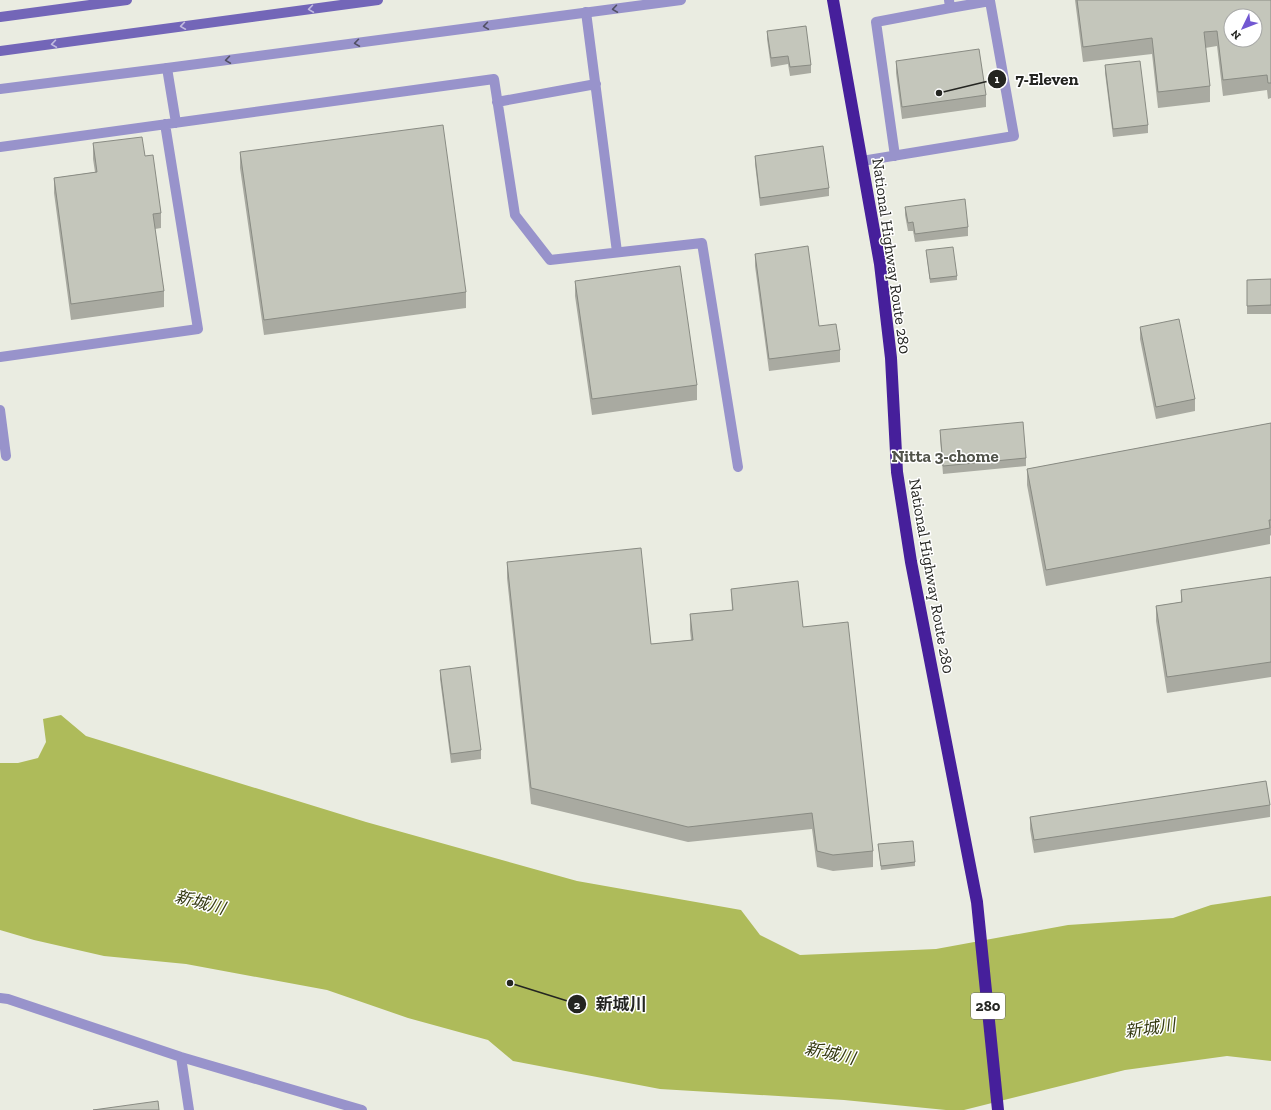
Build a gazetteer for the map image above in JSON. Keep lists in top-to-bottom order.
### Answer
{
  "streets": {
    "highway": ["National Highway Route 280", "280"]
  },
  "districts": ["Nitta 3-chome"],
  "water": ["新城川"],
  "places": ["7-Eleven", "新城川"],
  "north": "bottom left"
}
